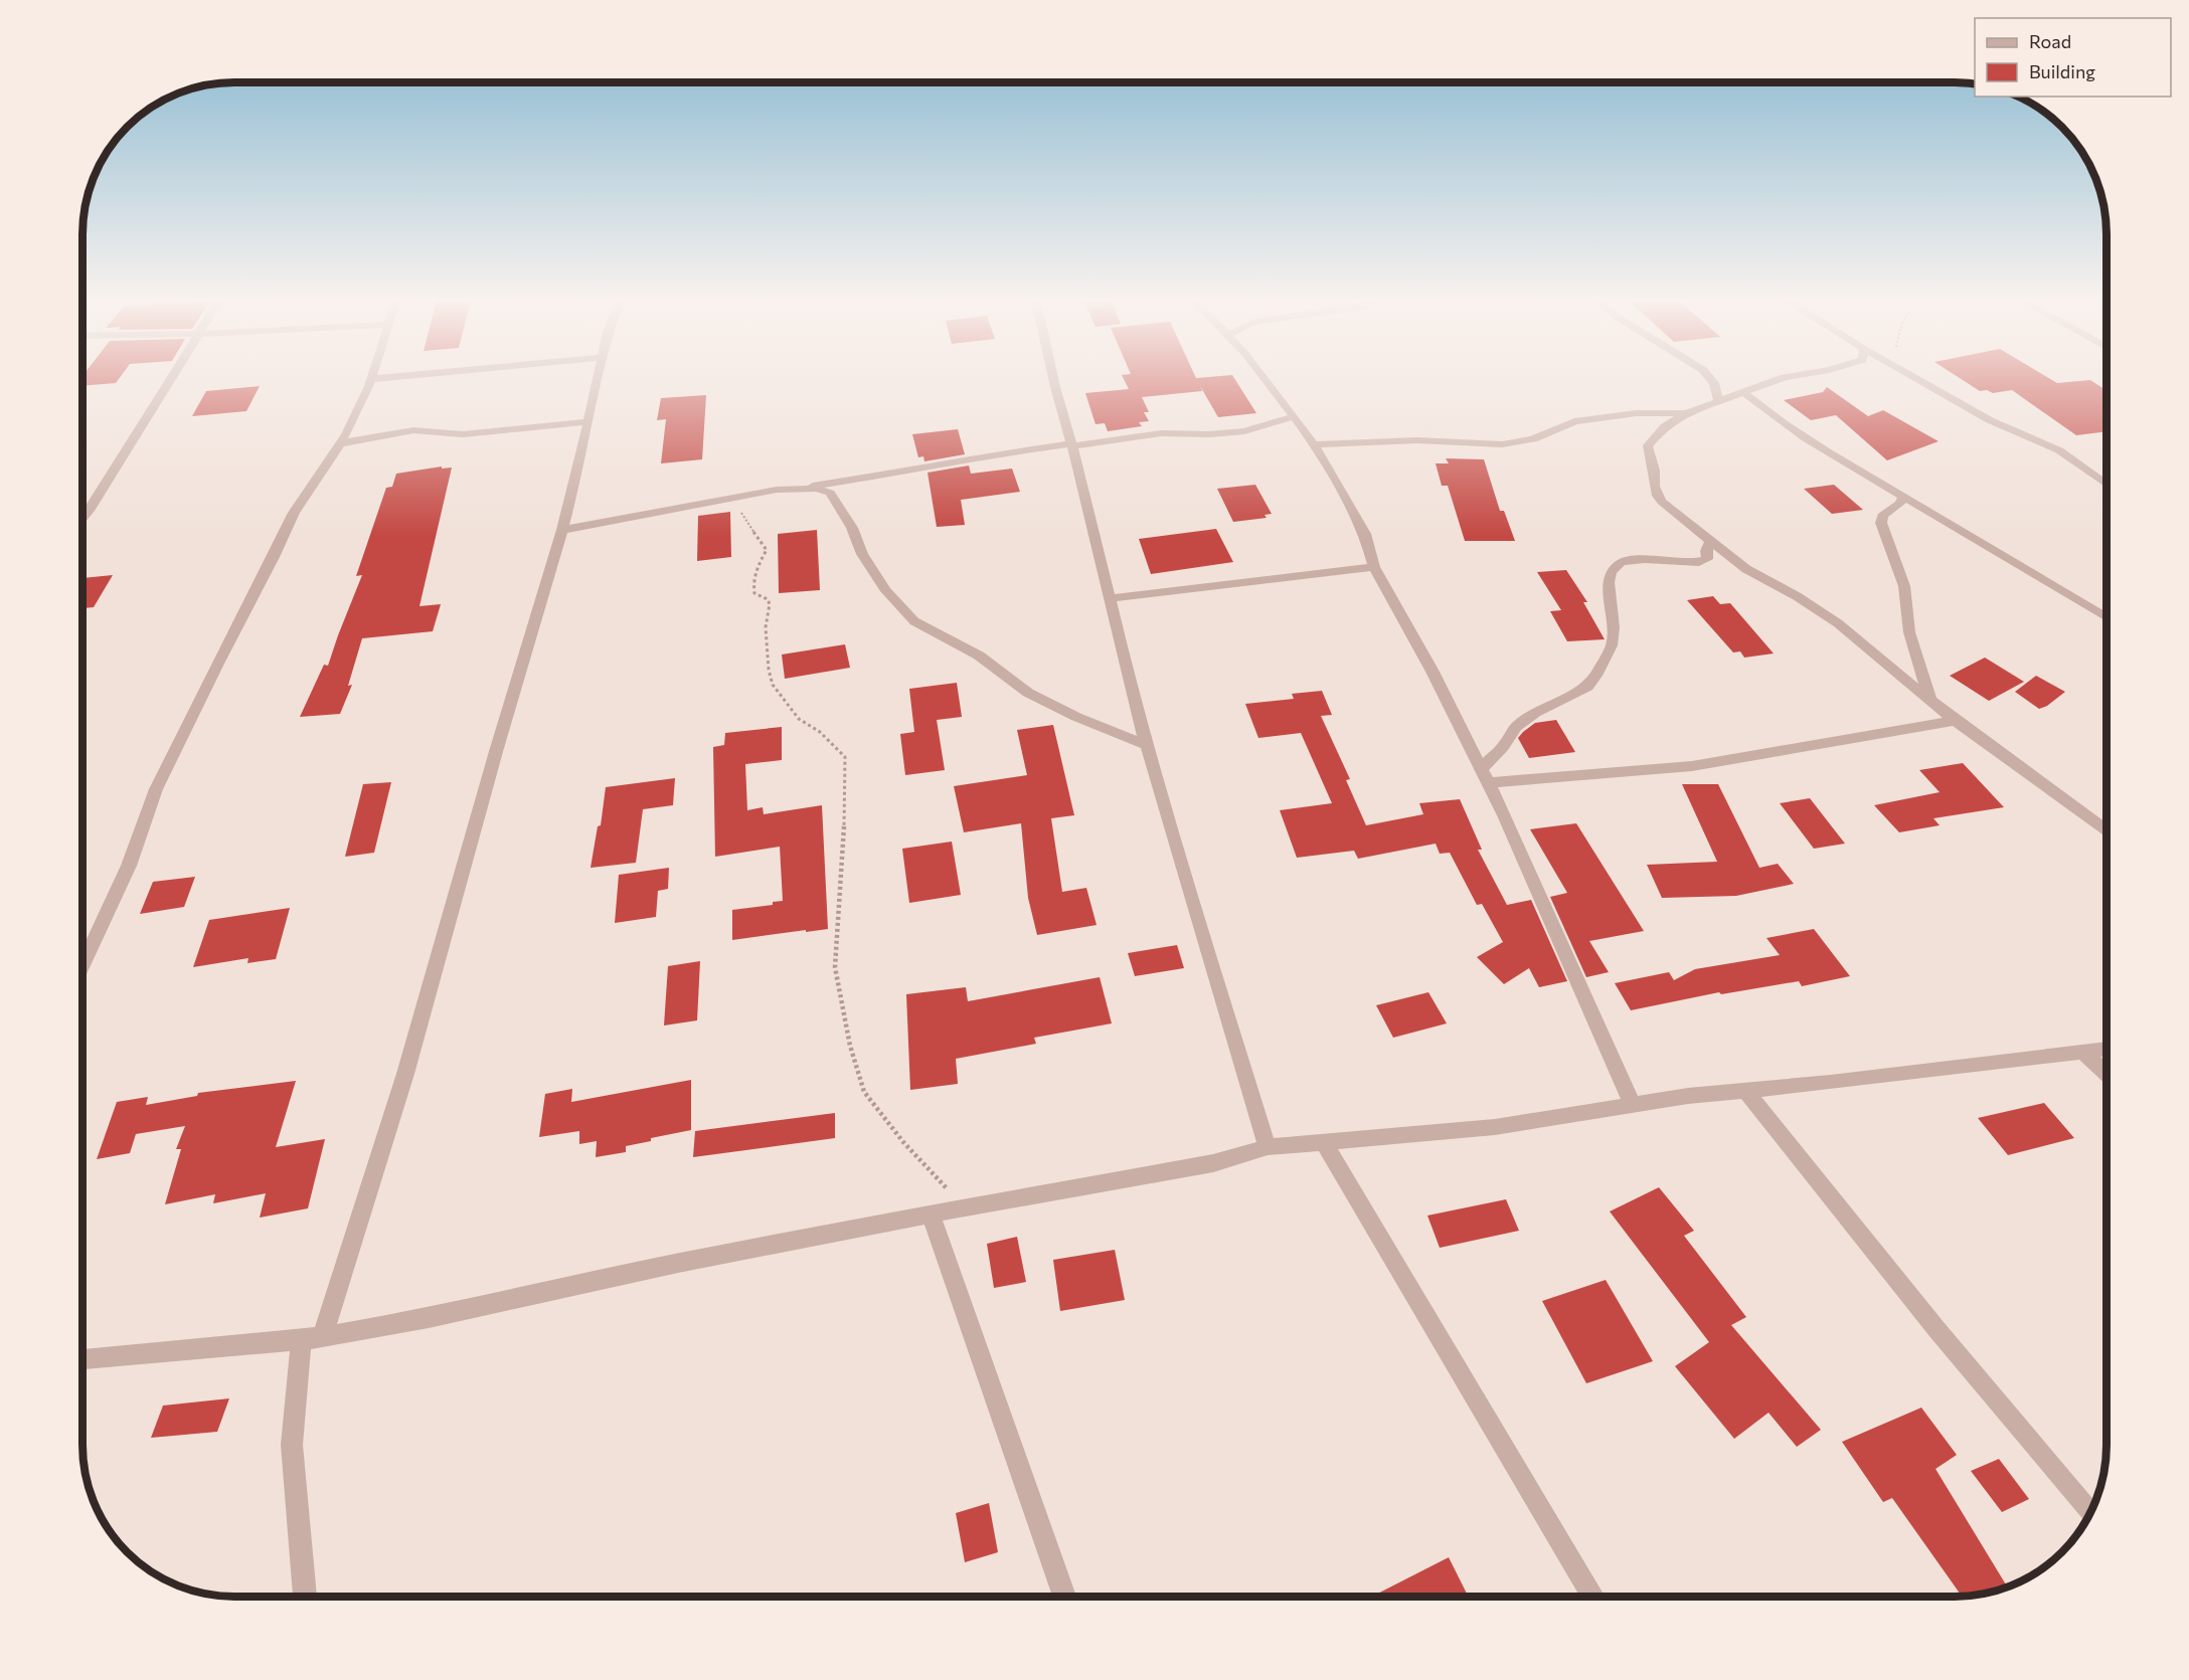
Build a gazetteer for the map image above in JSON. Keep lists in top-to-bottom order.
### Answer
{
  "legend": ["Road", "Building"]
}
